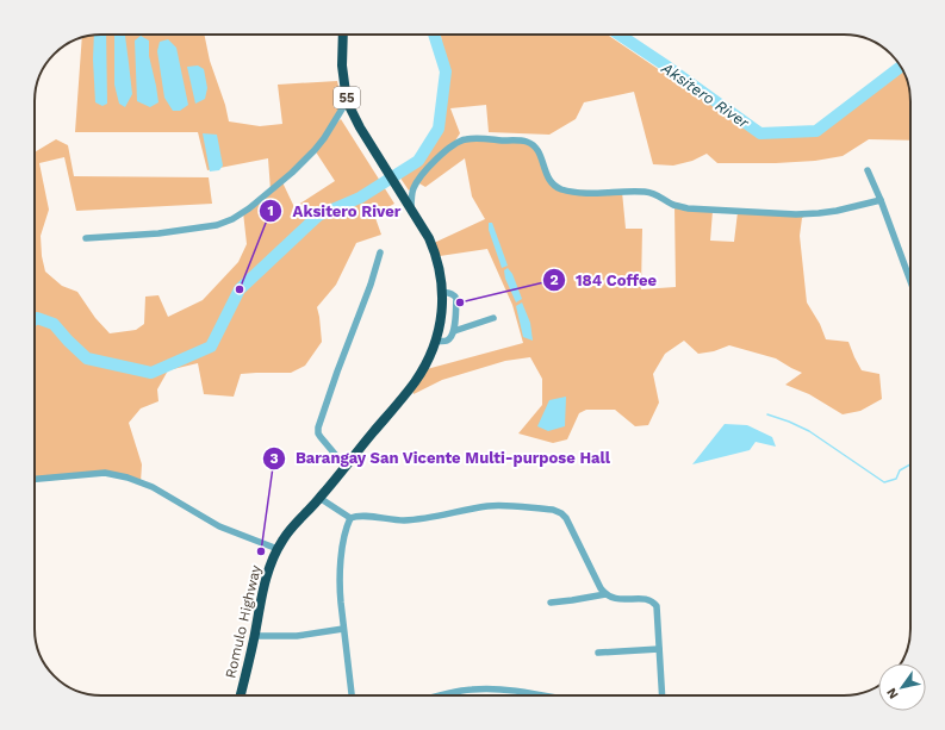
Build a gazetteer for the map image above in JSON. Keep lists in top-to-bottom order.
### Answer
{
  "streets": {
    "highway": ["55", "Romulo Highway"]
  },
  "water": ["Aksitero River"],
  "places": ["Aksitero River", "184 Coffee", "Barangay San Vicente Multi-purpose Hall"],
  "north": "bottom left"
}
